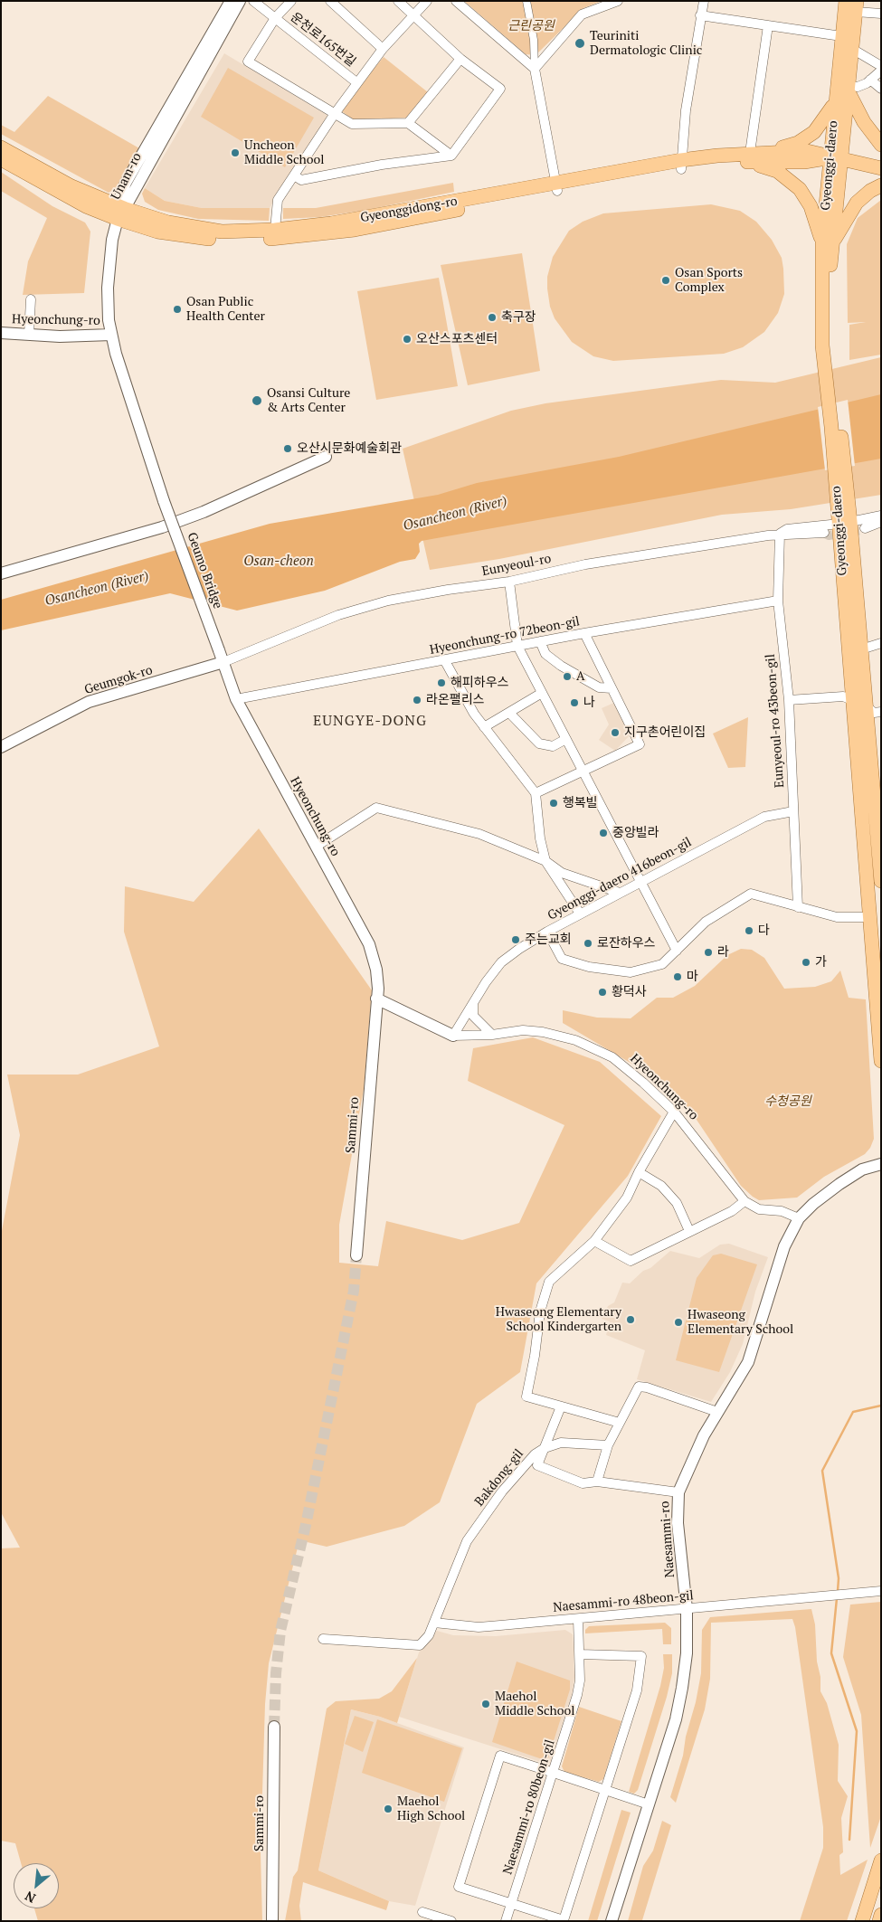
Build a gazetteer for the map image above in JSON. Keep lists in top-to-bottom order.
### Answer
{
  "streets": {
    "main road": ["Gyeonggi-daero", "Gyeonggidong-ro"],
    "street": [
      "운천로165번길",
      "Unam-ro",
      "Hyeonchung-ro",
      "Eunyeoul-ro",
      "Geumo Bridge",
      "Hyeonchung-ro 72beon-gil",
      "Geumgok-ro",
      "Eunyeoul-ro 43beon-gil",
      "Gyeonggi-daero 416beon-gil",
      "Sammi-ro",
      "Bakdong-gil",
      "Naesammi-ro",
      "Naesammi-ro 48beon-gil",
      "Naesammi-ro 80beon-gil"
    ]
  },
  "crossings": [
    ["Gyeonggi-daero", "Gyeonggidong-ro"],
    ["Gyeonggi-daero", "Gyeonggi-daero 416beon-gil"],
    ["Unam-ro", "Gyeonggidong-ro"],
    ["Unam-ro", "Geumo Bridge"],
    ["Gyeonggidong-ro", "Geumo Bridge"],
    ["Hyeonchung-ro", "Eunyeoul-ro"],
    ["Hyeonchung-ro", "Geumo Bridge"],
    ["Hyeonchung-ro", "Hyeonchung-ro 72beon-gil"],
    ["Hyeonchung-ro", "Geumgok-ro"],
    ["Hyeonchung-ro", "Sammi-ro"],
    ["Hyeonchung-ro", "Naesammi-ro"],
    ["Eunyeoul-ro", "Geumgok-ro"],
    ["Eunyeoul-ro", "Eunyeoul-ro 43beon-gil"],
    ["Hyeonchung-ro 72beon-gil", "Eunyeoul-ro 43beon-gil"],
    ["Eunyeoul-ro 43beon-gil", "Gyeonggi-daero 416beon-gil"],
    ["Bakdong-gil", "Naesammi-ro 48beon-gil"],
    ["Naesammi-ro", "Naesammi-ro 48beon-gil"],
    ["Naesammi-ro 48beon-gil", "Naesammi-ro 80beon-gil"]
  ],
  "districts": ["EUNGYE-DONG"],
  "water": ["Osancheon (River)", "Osan-cheon"],
  "parks": ["근린공원", "수청공원"],
  "places": [
    "Teuriniti Dermatologic Clinic",
    "Uncheon Middle School",
    "Osan Sports Complex",
    "Osan Public Health Center",
    "축구장",
    "오산스포츠센터",
    "Osansi Culture & Arts Center",
    "오산시문화예술회관",
    "A",
    "해피하우스",
    "라온팰리스",
    "나",
    "지구촌어린이집",
    "행복빌",
    "중앙빌라",
    "다",
    "주는교회",
    "로잔하우스",
    "라",
    "가",
    "마",
    "황덕사",
    "Hwaseong Elementary School Kindergarten",
    "Hwaseong Elementary School",
    "Maehol Middle School",
    "Maehol High School"
  ],
  "north": "bottom left"
}
